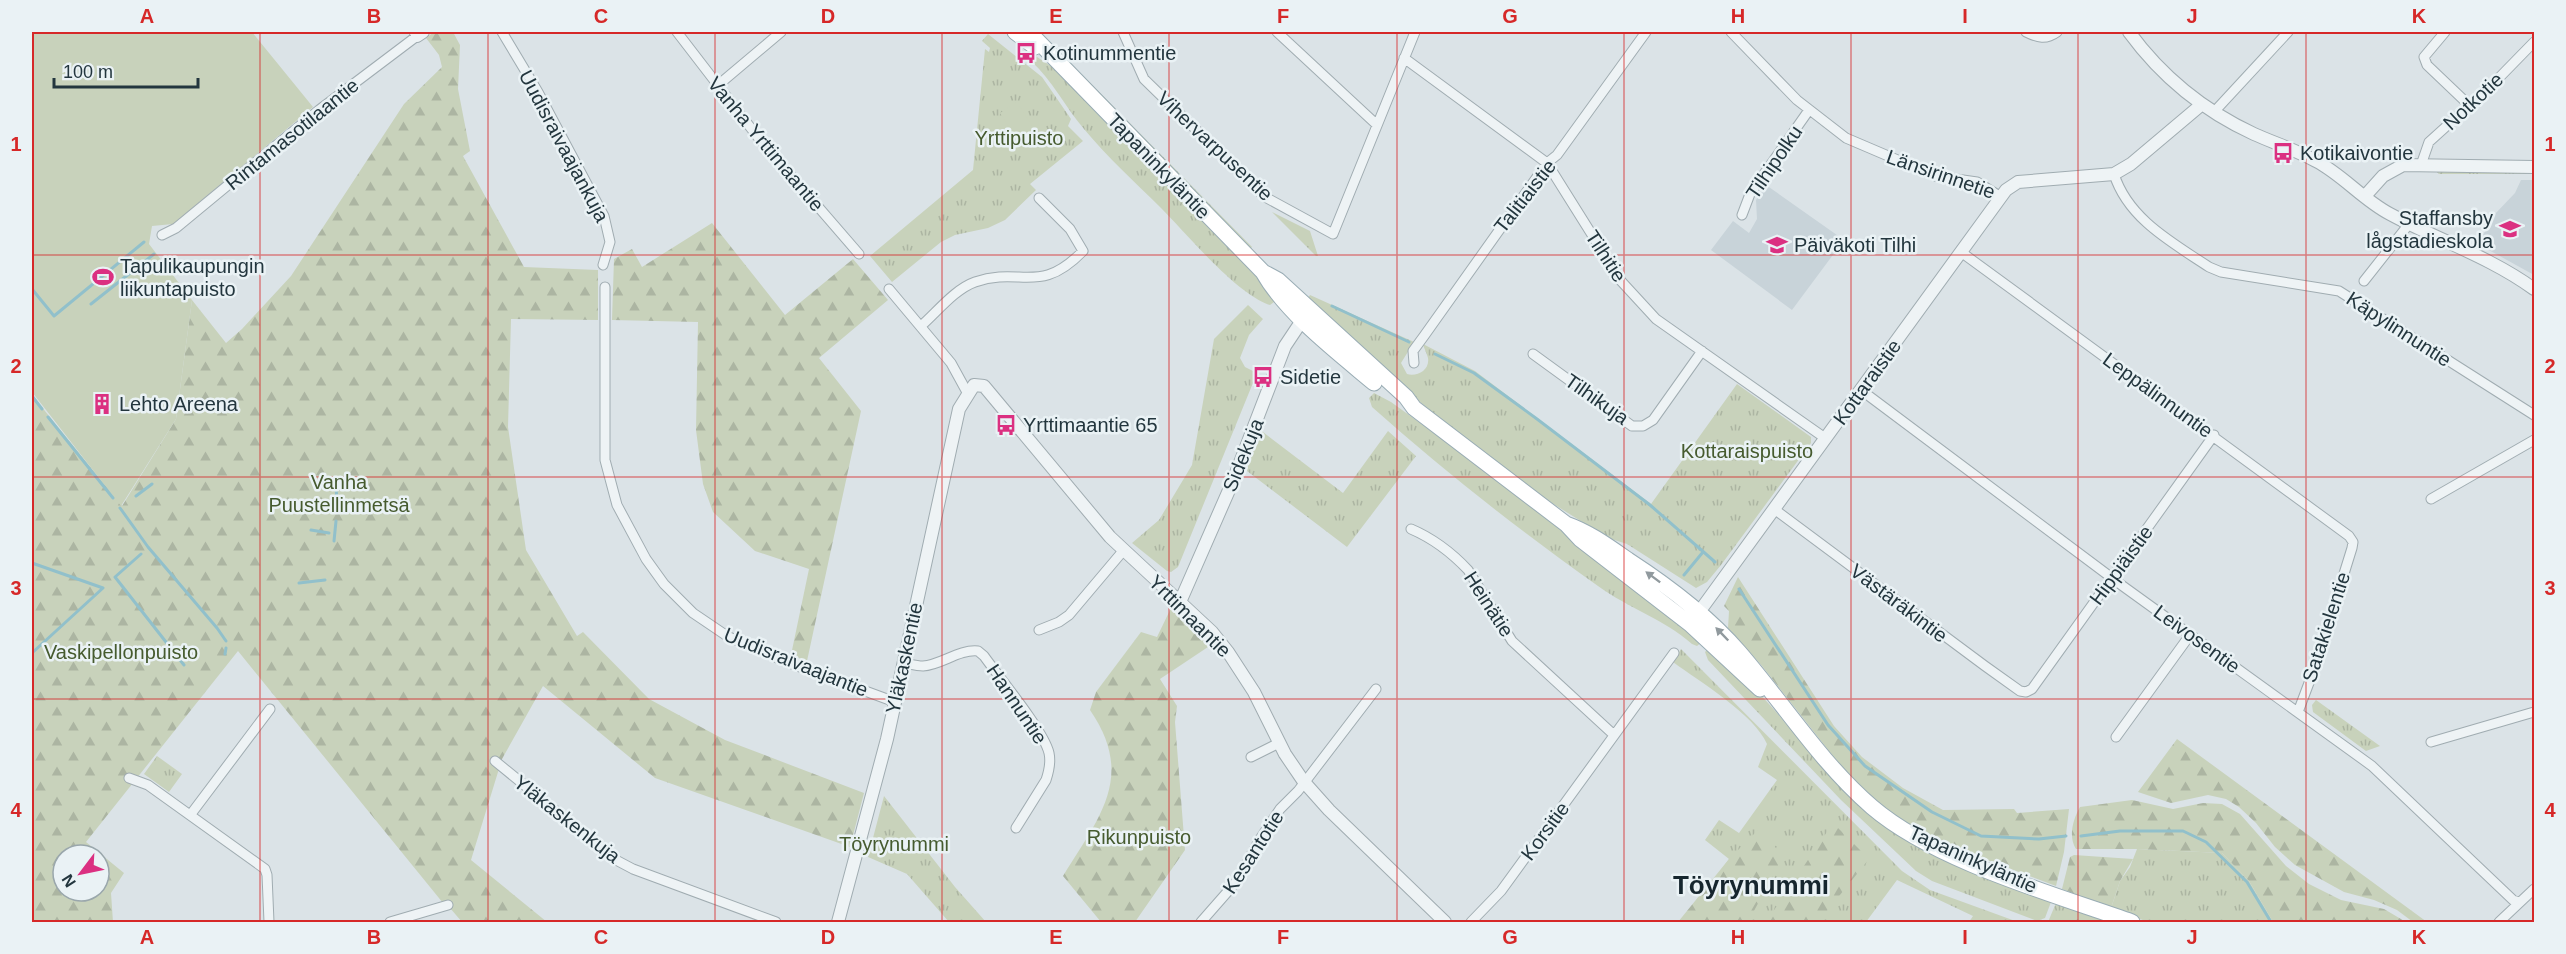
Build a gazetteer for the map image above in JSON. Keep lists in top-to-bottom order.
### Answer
{
  "streets": {
    "main road": ["Tapaninkyläntie"],
    "street": [
      "Notkotie",
      "Rintamasotilaantie",
      "Vanha Yrttimaantie",
      "Uudisraivaajankuja",
      "Vihervarpusentie",
      "Tilhipolku",
      "Länsirinnetie",
      "Talitiaistie",
      "Tilhitie",
      "Käpylinnuntie",
      "Kottaraistie",
      "Leppälinnuntie",
      "Tilhikuja",
      "Sidekuja",
      "Hippiäistie",
      "Västäräkintie",
      "Heinätie",
      "Yrttimaantie",
      "Satakielentie",
      "Leivosentie",
      "Yläkaskentie",
      "Uudisraivaajantie",
      "Hannuntie",
      "Yläkaskenkuja",
      "Korsitie",
      "Kesantotie"
    ]
  },
  "crossings": [
    ["Tilhipolku", "Länsirinnetie"],
    ["Tapaninkyläntie", "Kottaraistie"],
    ["Tapaninkyläntie", "Sidekuja"],
    ["Länsirinnetie", "Käpylinnuntie"],
    ["Länsirinnetie", "Kottaraistie"],
    ["Talitiaistie", "Tilhitie"],
    ["Tilhitie", "Kottaraistie"],
    ["Tilhitie", "Tilhikuja"],
    ["Kottaraistie", "Leppälinnuntie"],
    ["Kottaraistie", "Västäräkintie"],
    ["Kottaraistie", "Leivosentie"],
    ["Leppälinnuntie", "Hippiäistie"],
    ["Leppälinnuntie", "Satakielentie"],
    ["Sidekuja", "Yrttimaantie"],
    ["Hippiäistie", "Västäräkintie"],
    ["Hippiäistie", "Leivosentie"],
    ["Heinätie", "Korsitie"],
    ["Yrttimaantie", "Yläkaskentie"],
    ["Yrttimaantie", "Kesantotie"],
    ["Satakielentie", "Leivosentie"],
    ["Yläkaskentie", "Uudisraivaajantie"],
    ["Yläkaskentie", "Hannuntie"]
  ],
  "districts": ["Töyrynummi"],
  "parks": [
    "Yrttipuisto",
    "Kottaraispuisto",
    "Vanha Puustellinmetsä",
    "Vaskipellonpuisto",
    "Rikunpuisto",
    "Töyrynummi"
  ],
  "places": {
    "bus stop": [
      "Kotinummentie",
      "Kotikaivontie",
      "Sidetie",
      "Yrttimaantie 65"
    ],
    "school or university": ["Staffansby lågstadieskola", "Päiväkoti Tilhi"],
    "sports": ["Tapulikaupungin liikuntapuisto"],
    "building": ["Lehto Areena"]
  },
  "scale_bar": "100 m",
  "north": "bottom left",
  "grid": {
    "columns": [
      "A",
      "B",
      "C",
      "D",
      "E",
      "F",
      "G",
      "H",
      "I",
      "J",
      "K"
    ],
    "rows": [
      "1",
      "2",
      "3",
      "4"
    ]
  }
}
